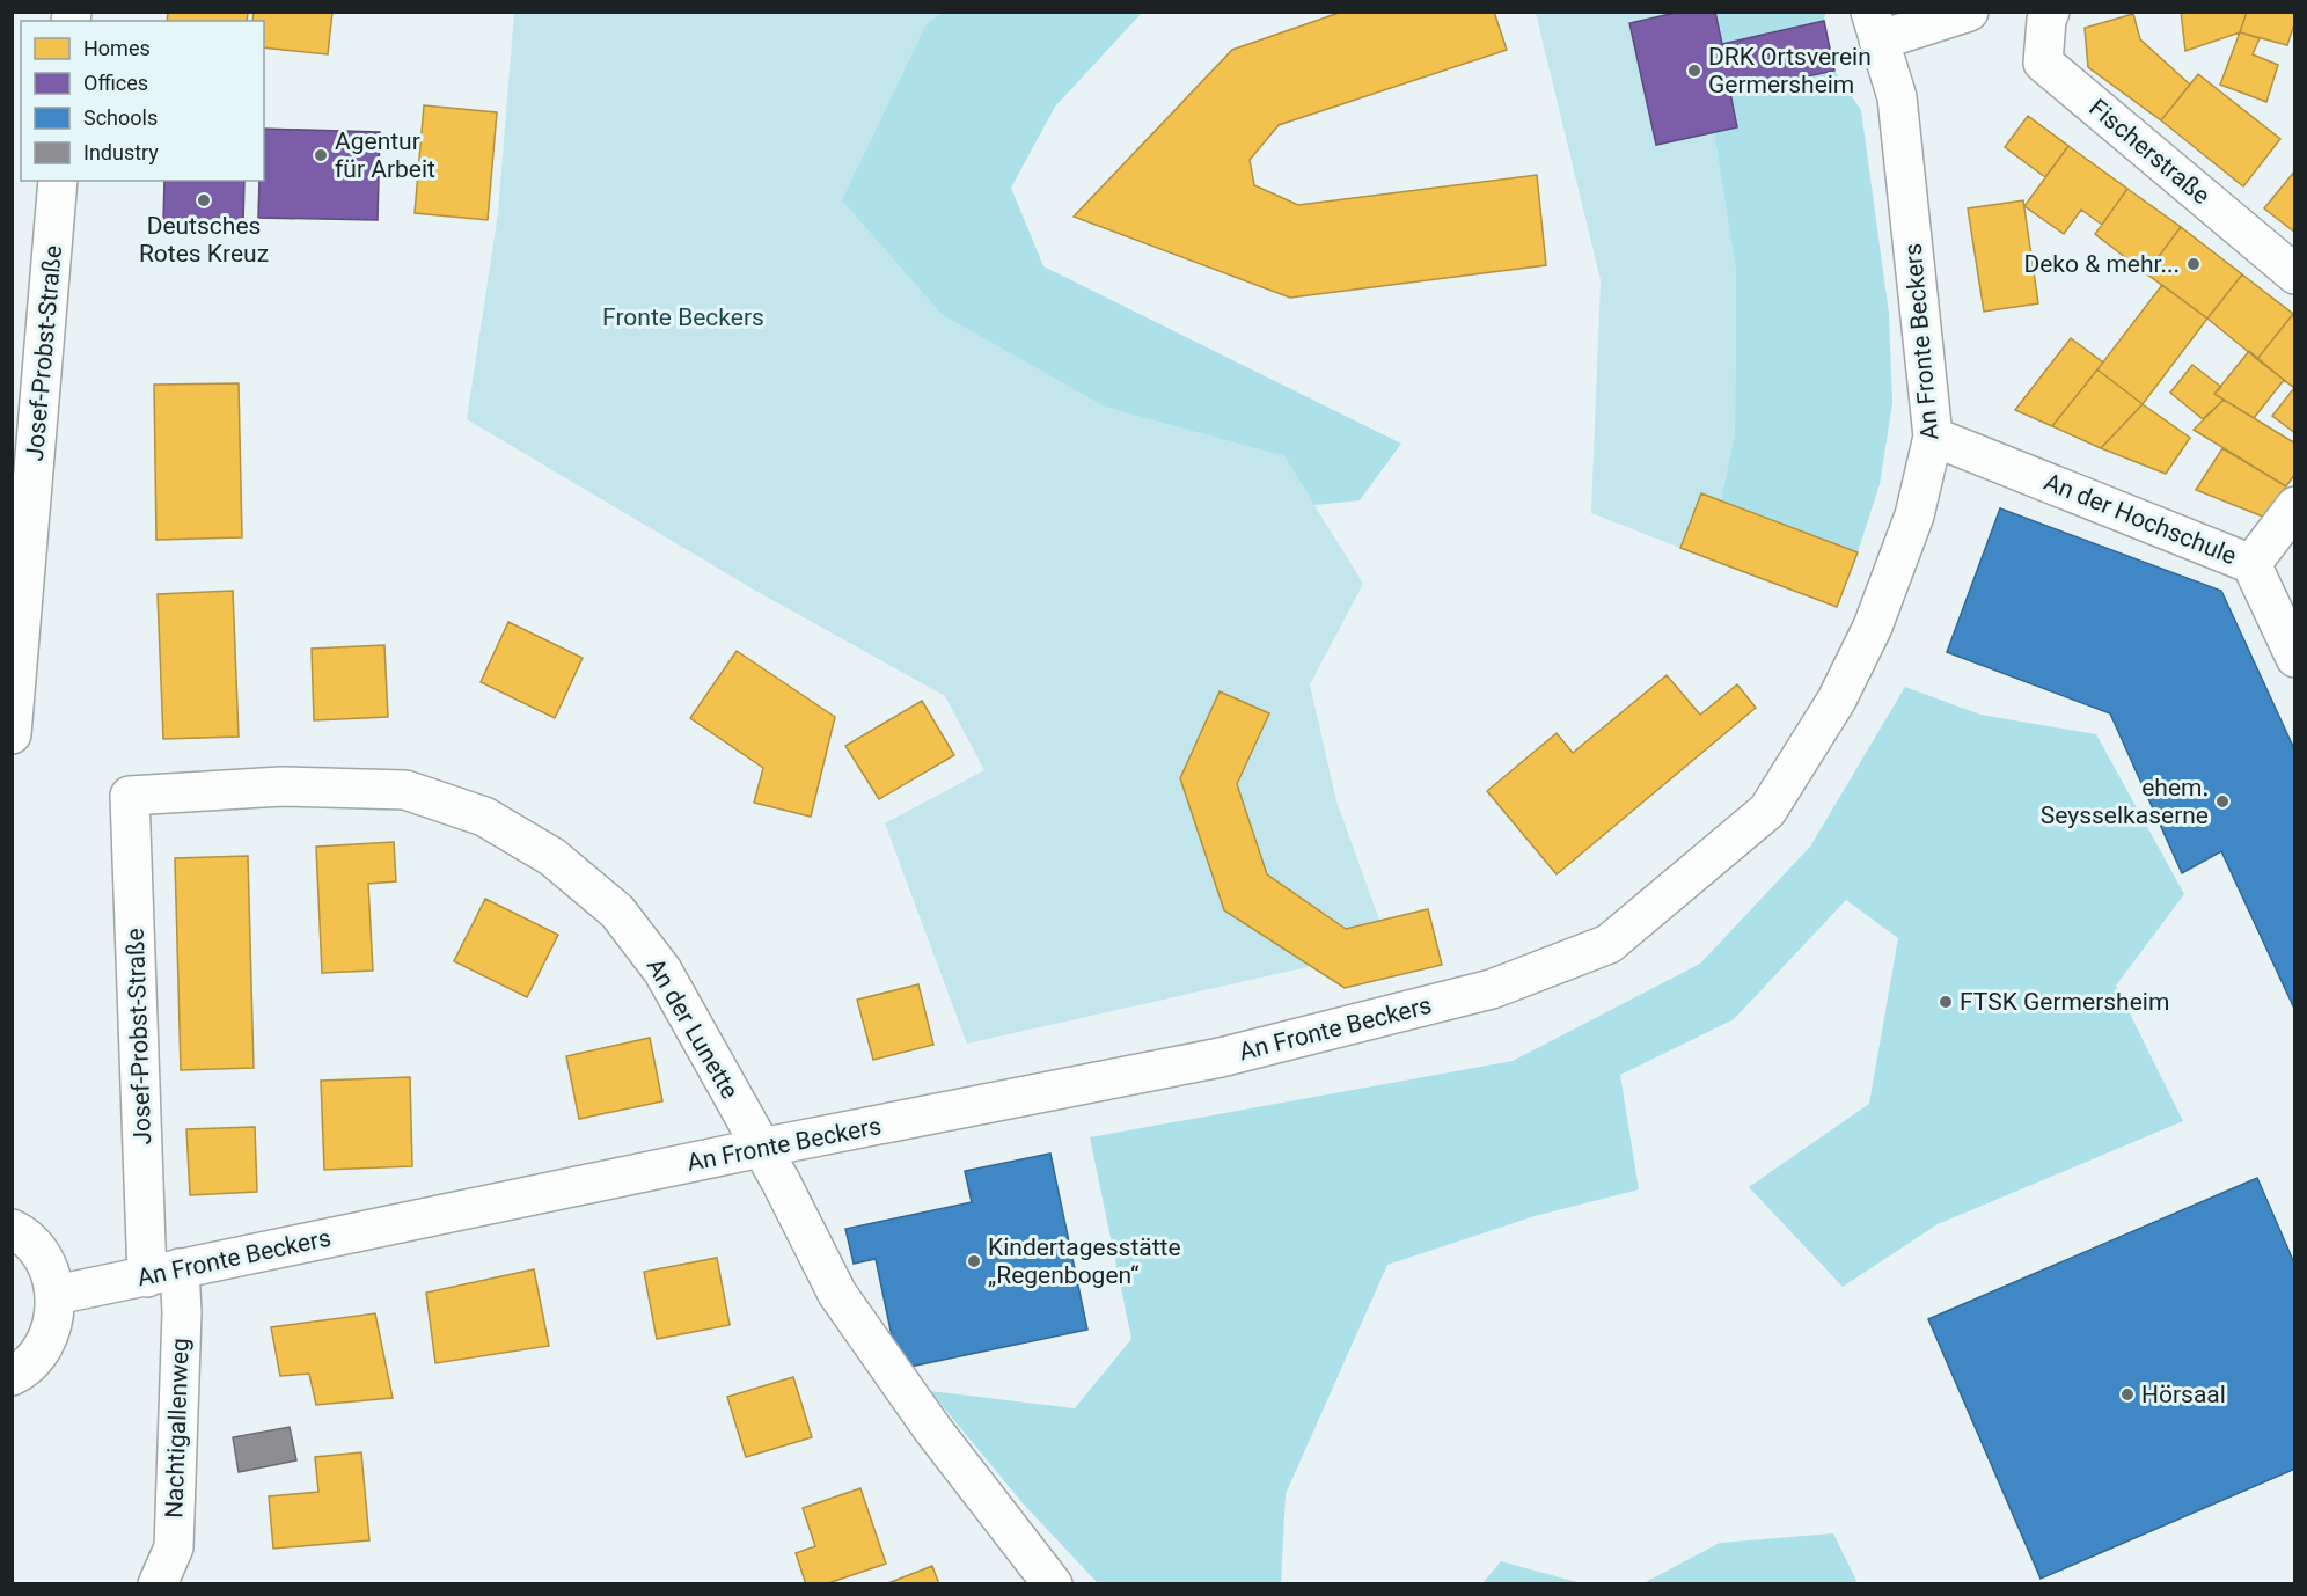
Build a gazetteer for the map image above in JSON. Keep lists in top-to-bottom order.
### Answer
{
  "streets": {
    "street": [
      "Fischerstraße",
      "An Fronte Beckers",
      "Josef-Probst-Straße",
      "An der Hochschule",
      "An der Lunette",
      "Nachtigallenweg"
    ]
  },
  "crossings": [
    ["An Fronte Beckers", "Josef-Probst-Straße"],
    ["An Fronte Beckers", "An der Hochschule"],
    ["An Fronte Beckers", "An der Lunette"],
    ["An Fronte Beckers", "Nachtigallenweg"],
    ["Josef-Probst-Straße", "An der Lunette"],
    ["Josef-Probst-Straße", "Nachtigallenweg"]
  ],
  "parks": ["Fronte Beckers"],
  "places": [
    "DRK Ortsverein Germersheim",
    "Agentur für Arbeit",
    "Deutsches Rotes Kreuz",
    "Deko & mehr...",
    "ehem. Seysselkaserne",
    "FTSK Germersheim",
    "Kindertagesstätte „Regenbogen“",
    "Hörsaal"
  ],
  "legend": [
    "Homes",
    "Offices",
    "Schools",
    "Industry"
  ]
}
